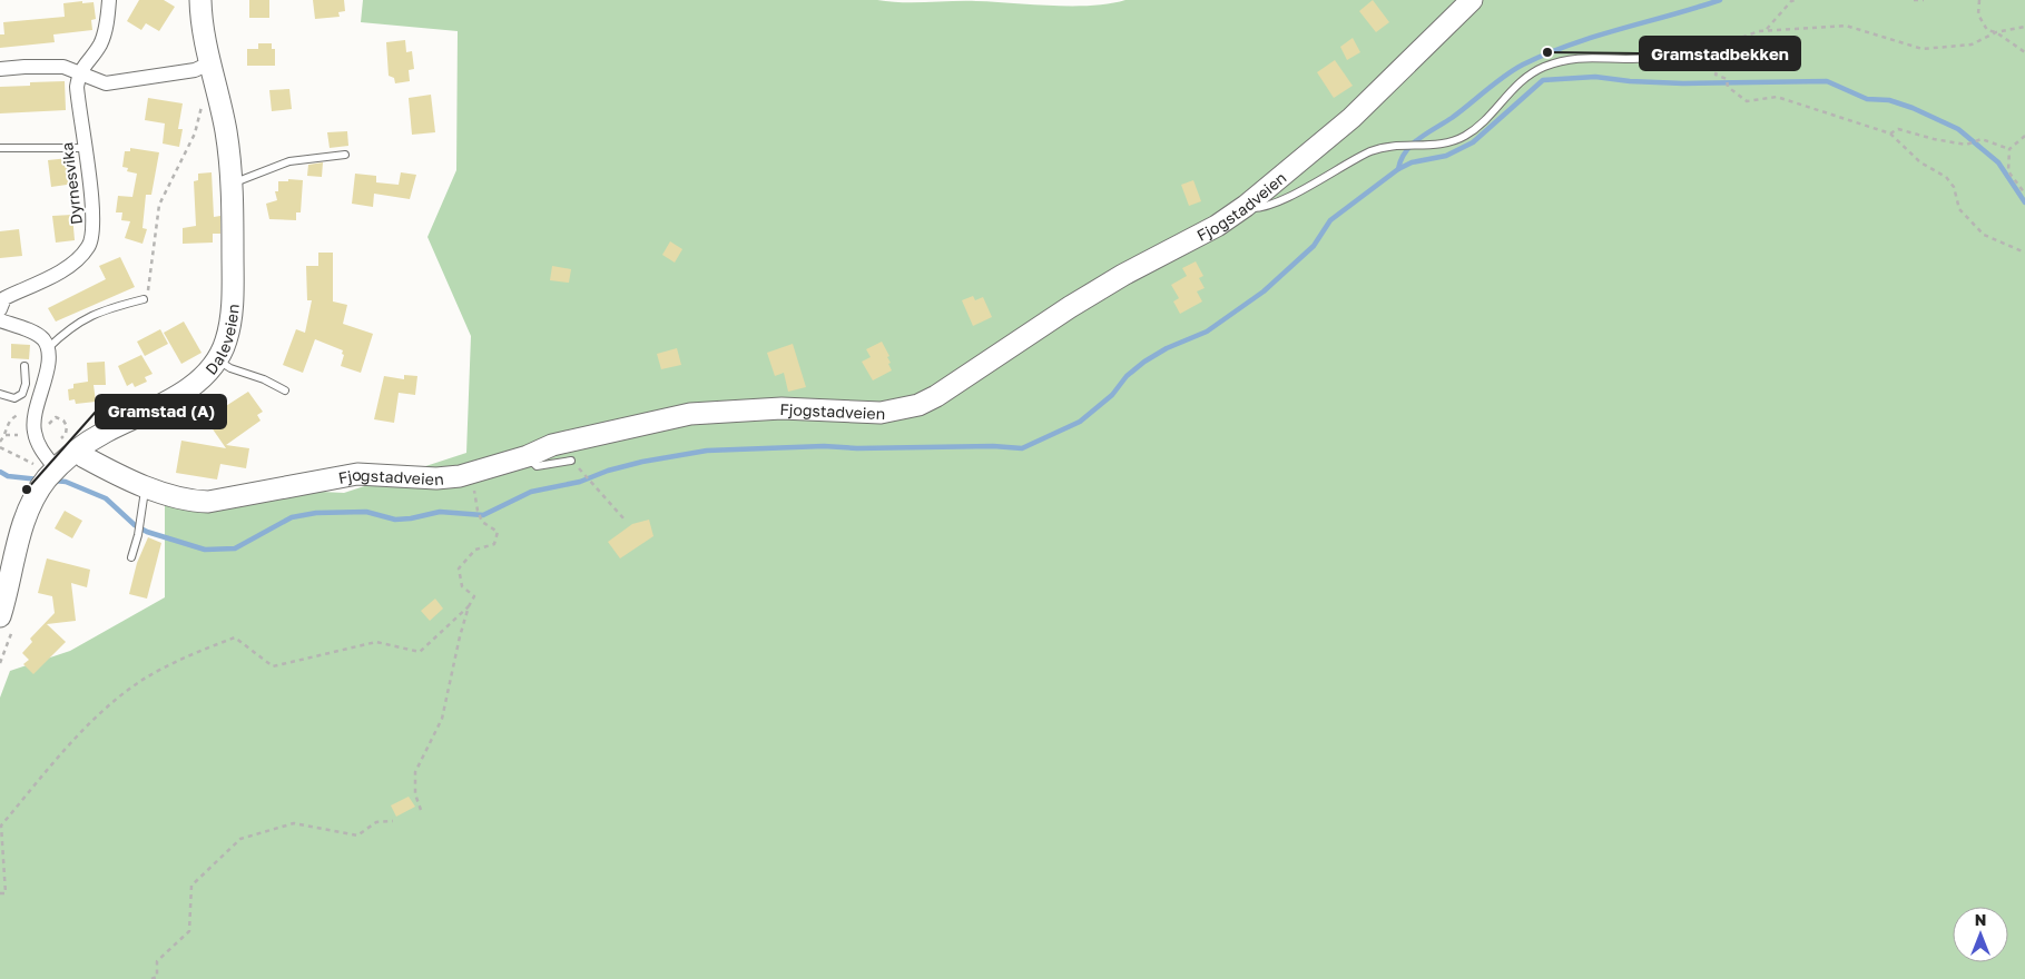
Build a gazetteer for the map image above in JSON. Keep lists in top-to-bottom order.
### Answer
{
  "streets": {
    "main road": ["Fjogstadveien", "Daleveien"],
    "street": ["Dyrnesvika"]
  },
  "crossings": [
    ["Fjogstadveien", "Daleveien"]
  ],
  "places": ["Gramstadbekken", "Gramstad (A)"],
  "north": "top"
}
